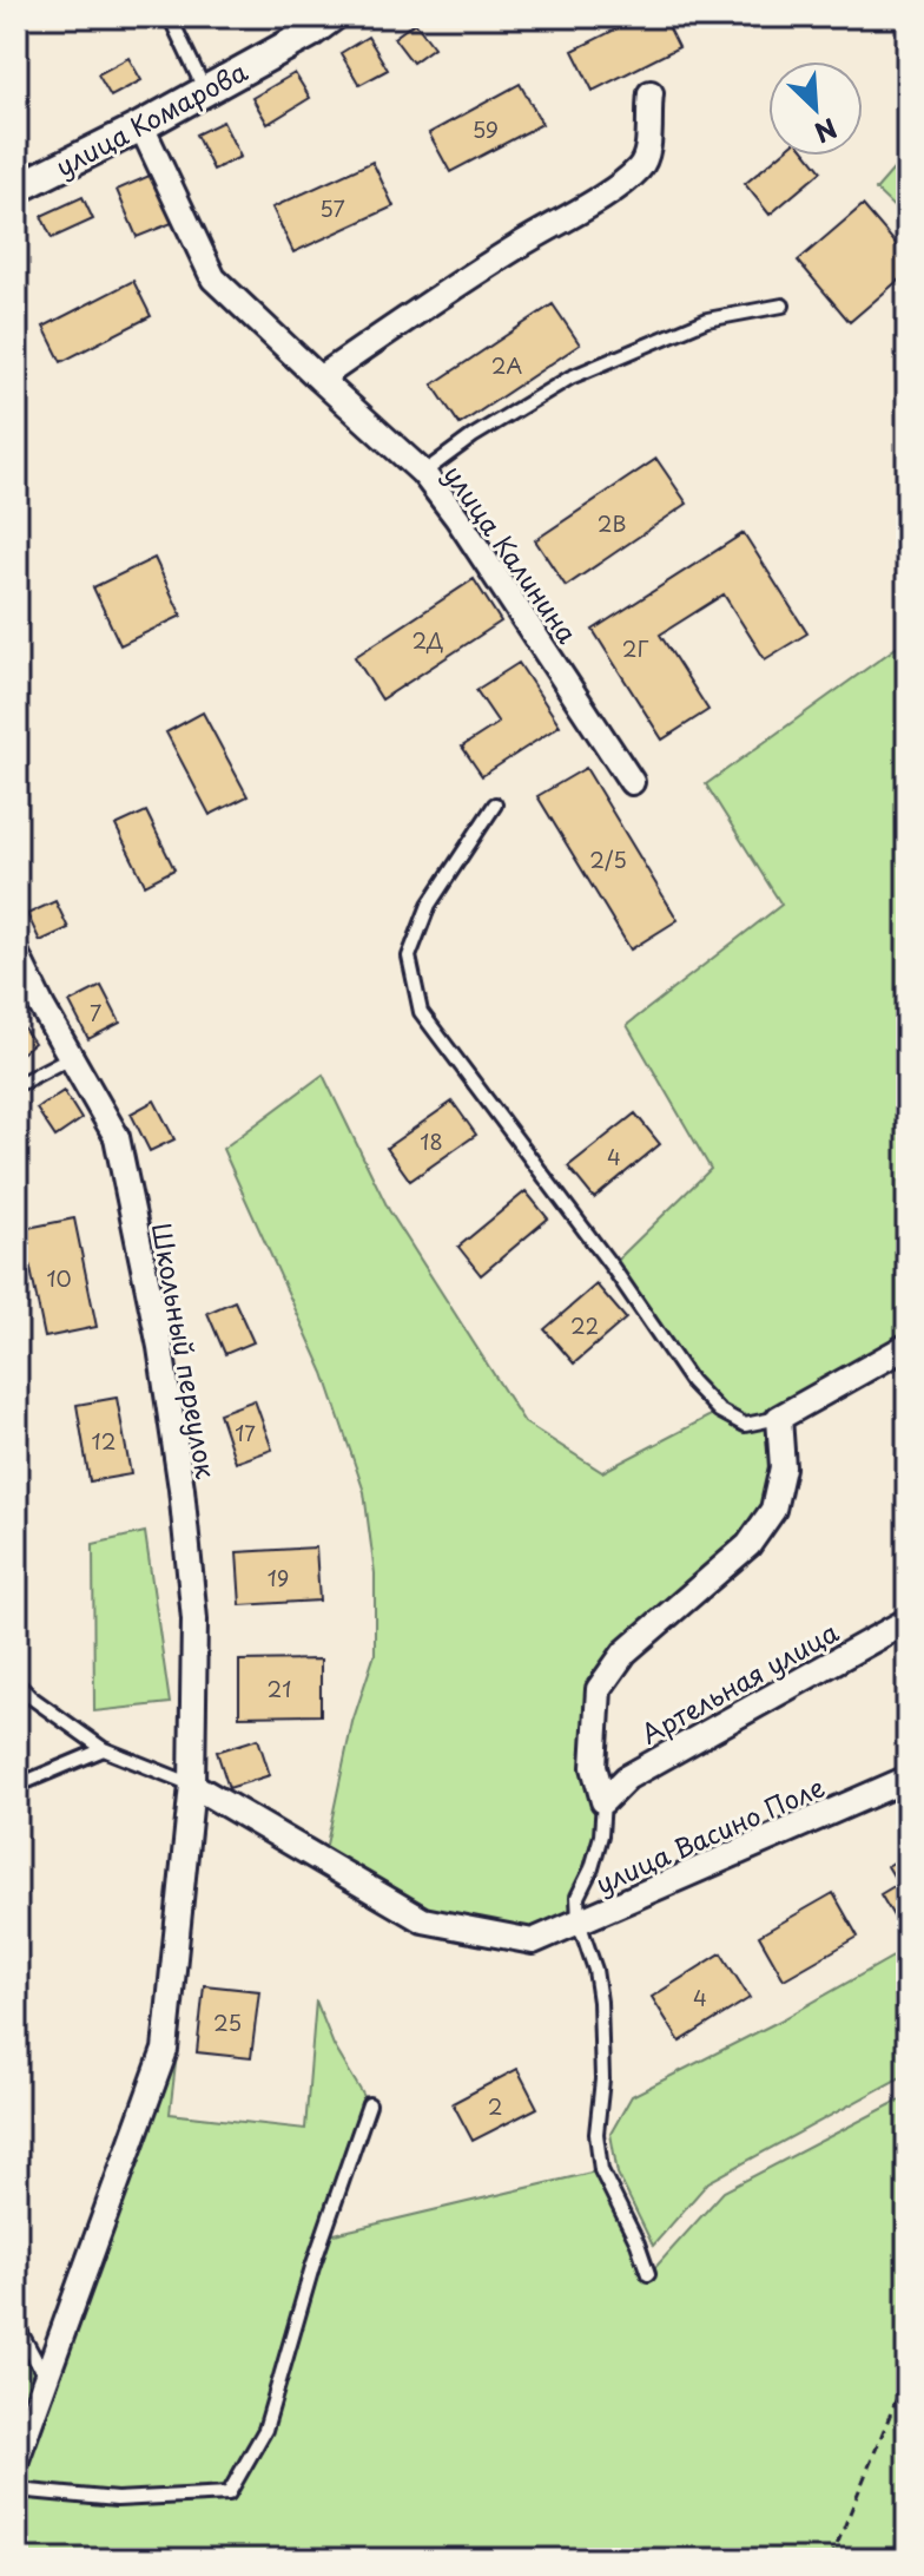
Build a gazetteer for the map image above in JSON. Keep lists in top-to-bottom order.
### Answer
{
  "streets": {
    "street": [
      "улица Комарова",
      "улица Калинина",
      "Школьный переулок",
      "Артельная улица",
      "улица Васино Поле"
    ]
  },
  "crossings": [
    ["улица Комарова", "улица Калинина"],
    ["Школьный переулок", "улица Васино Поле"]
  ],
  "house_numbers": [
    "59",
    "57",
    "2А",
    "2В",
    "2Д",
    "2Г",
    "2/5",
    "7",
    "18",
    "4",
    "10",
    "22",
    "17",
    "12",
    "19",
    "21",
    "4",
    "25",
    "2"
  ],
  "north": "bottom right"
}
